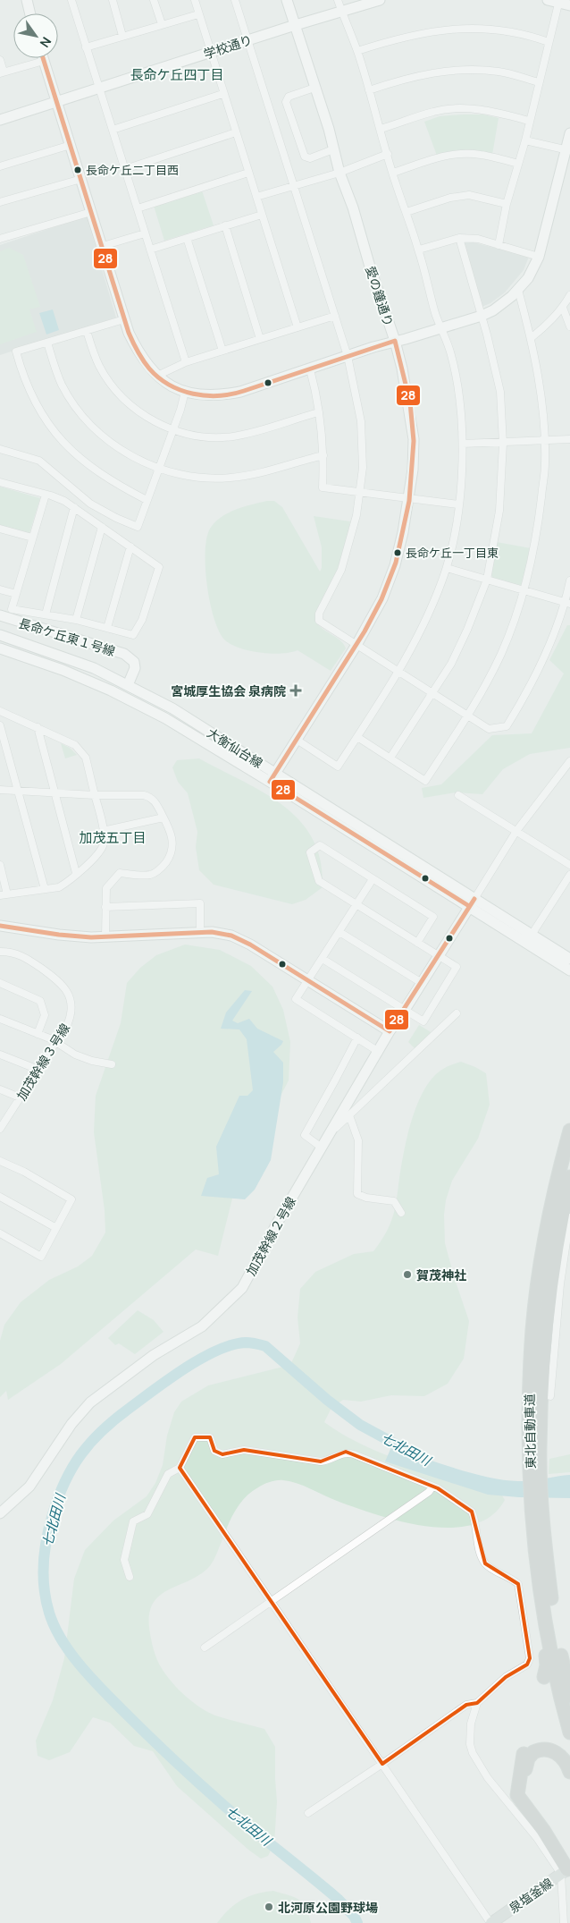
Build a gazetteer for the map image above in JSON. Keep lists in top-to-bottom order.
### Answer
{
  "streets": {
    "highway": ["東北自動車道"],
    "main road": ["泉塩釜線"],
    "street": [
      "学校通り",
      "愛の鐘通り",
      "長命ケ丘東１号線",
      "大衡仙台線",
      "加茂幹線３号線",
      "加茂幹線２号線"
    ]
  },
  "crossings": [
    ["学校通り", "愛の鐘通り"],
    ["愛の鐘通り", "大衡仙台線"],
    ["長命ケ丘東１号線", "大衡仙台線"],
    ["大衡仙台線", "加茂幹線２号線"]
  ],
  "districts": ["長命ケ丘四丁目", "加茂五丁目"],
  "water": ["七北田川"],
  "places": {
    "other": [
      "長命ケ丘二丁目西",
      "長命ケ丘一丁目東",
      "賀茂神社",
      "北河原公園野球場"
    ],
    "health": ["宮城厚生協会 泉病院"]
  },
  "lines": ["transit line 28"],
  "north": "bottom right"
}
